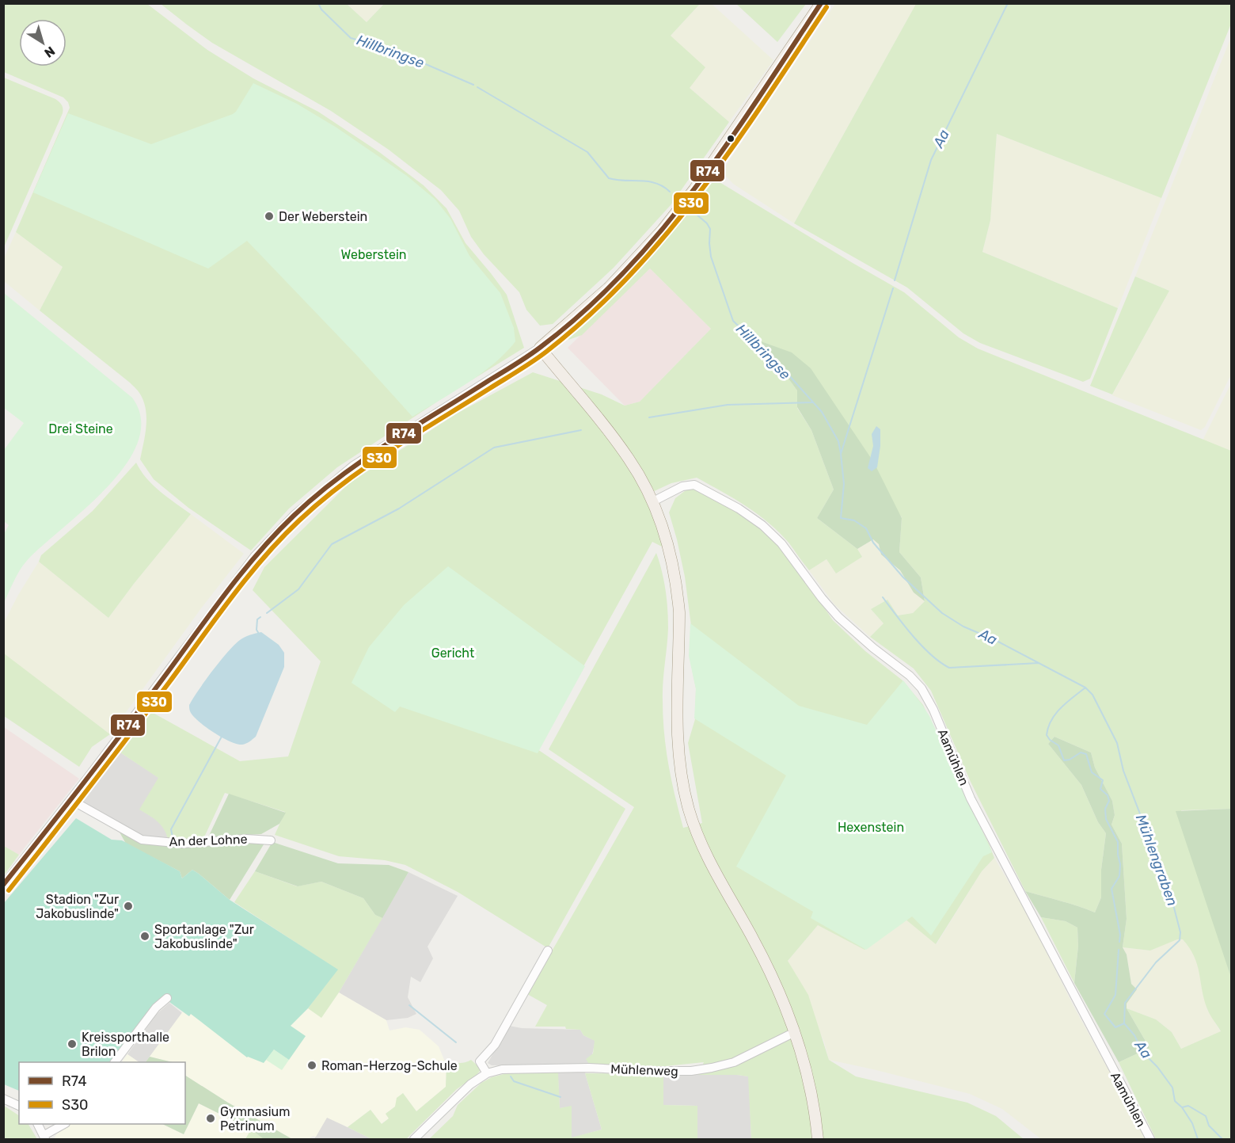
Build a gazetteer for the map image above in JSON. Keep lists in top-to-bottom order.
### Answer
{
  "streets": {
    "street": ["Aamühlen", "An der Lohne", "Mühlenweg"]
  },
  "water": ["Hillbringse", "Aa", "Mühlengraben"],
  "parks": [
    "Weberstein",
    "Drei Steine",
    "Gericht",
    "Hexenstein"
  ],
  "places": [
    "Der Weberstein",
    "Stadion \"Zur Jakobuslinde\"",
    "Sportanlage \"Zur Jakobuslinde\"",
    "Kreissporthalle Brilon",
    "Roman-Herzog-Schule",
    "Gymnasium Petrinum"
  ],
  "lines": ["transit line R74", "transit line S30"],
  "legend": ["R74", "S30"],
  "north": "bottom right"
}
